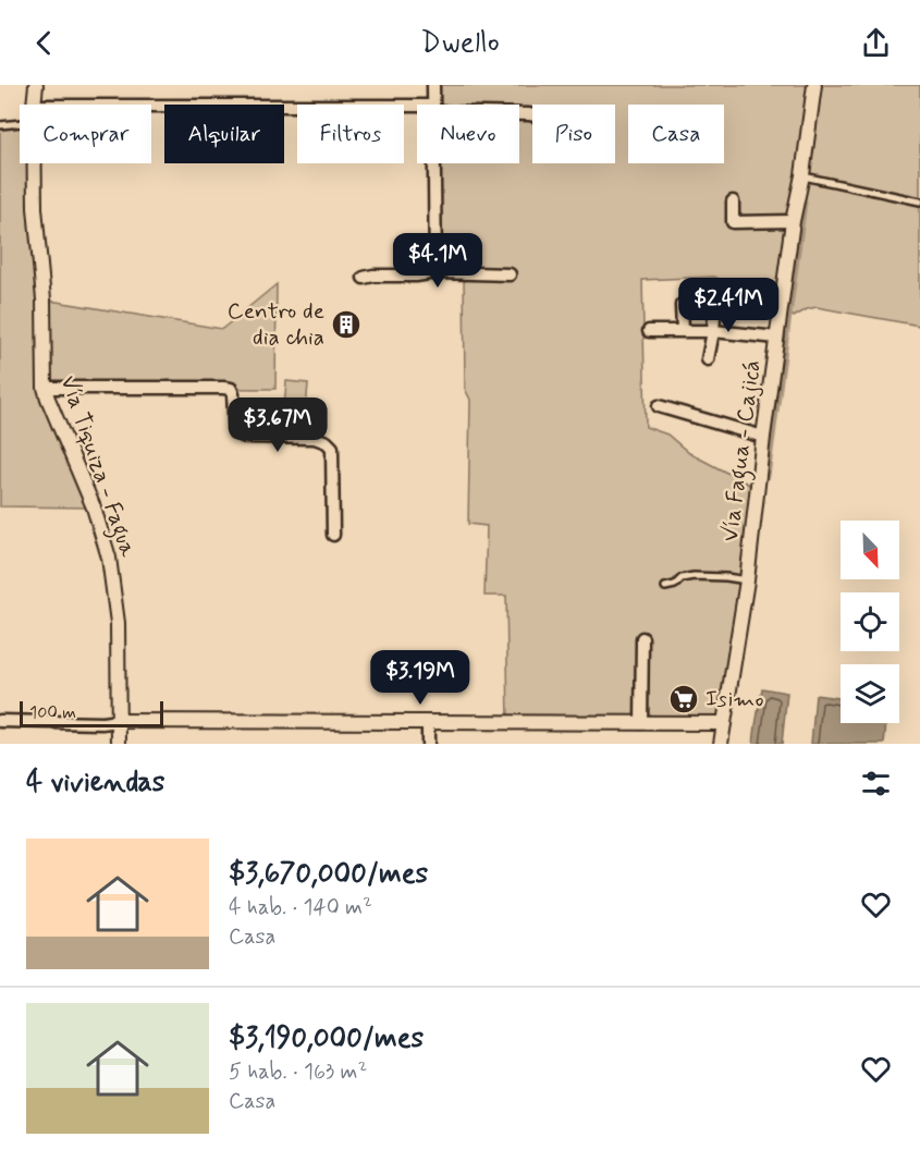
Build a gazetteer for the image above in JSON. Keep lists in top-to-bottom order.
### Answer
{
  "streets": {
    "street": ["Vía Fagua - Cajicá", "Vía Tiquiza - Fagua"]
  },
  "places": {
    "building": ["Centro de dia chia"],
    "supermarket": ["Isimo"]
  },
  "scale_bar": "100 m",
  "north": "bottom right",
  "page": {
    "header": "Dwello",
    "chip": [
      "Comprar",
      "Alquilar",
      "Filtros",
      "Nuevo",
      "Piso",
      "Casa"
    ],
    "price": [
      "$4.1M",
      "$2.41M",
      "$3.67M",
      "$3.19M"
    ],
    "scale": "100 m",
    "heading": "4 viviendas",
    "list": [
      {
        "name": "$3,670,000/mes",
        "note": "4 hab. · 140 m² · Casa"
      },
      {
        "name": "$3,190,000/mes",
        "note": "5 hab. · 163 m² · Casa"
      }
    ]
  }
}
